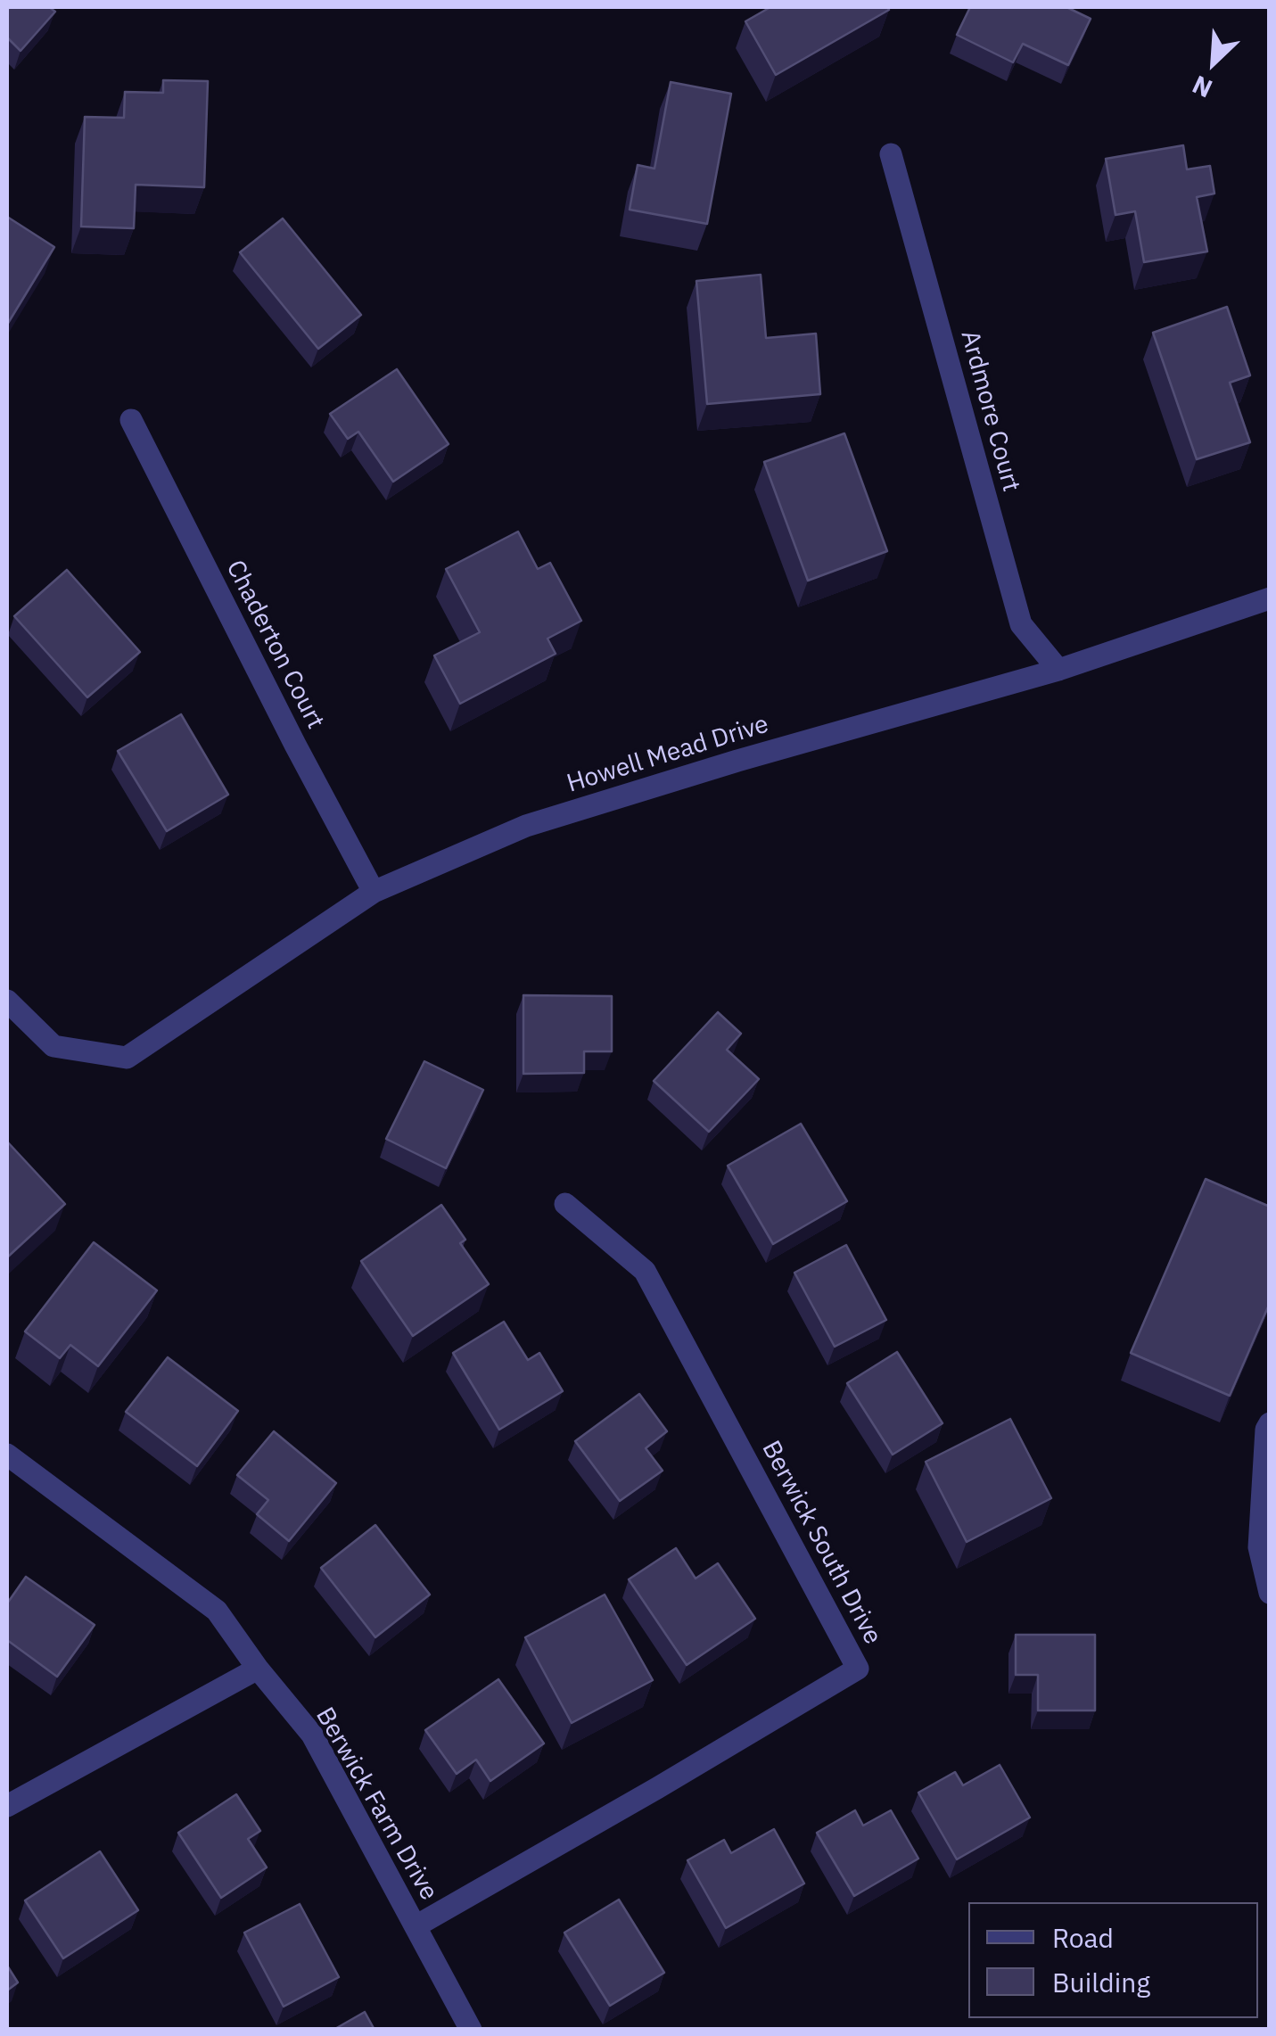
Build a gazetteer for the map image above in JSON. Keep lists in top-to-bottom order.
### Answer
{
  "streets": {
    "street": [
      "Ardmore Court",
      "Chaderton Court",
      "Howell Mead Drive",
      "Berwick South Drive",
      "Berwick Farm Drive"
    ]
  },
  "crossings": [
    ["Ardmore Court", "Howell Mead Drive"],
    ["Chaderton Court", "Howell Mead Drive"],
    ["Berwick South Drive", "Berwick Farm Drive"]
  ],
  "legend": ["Road", "Building"],
  "north": "bottom left"
}
